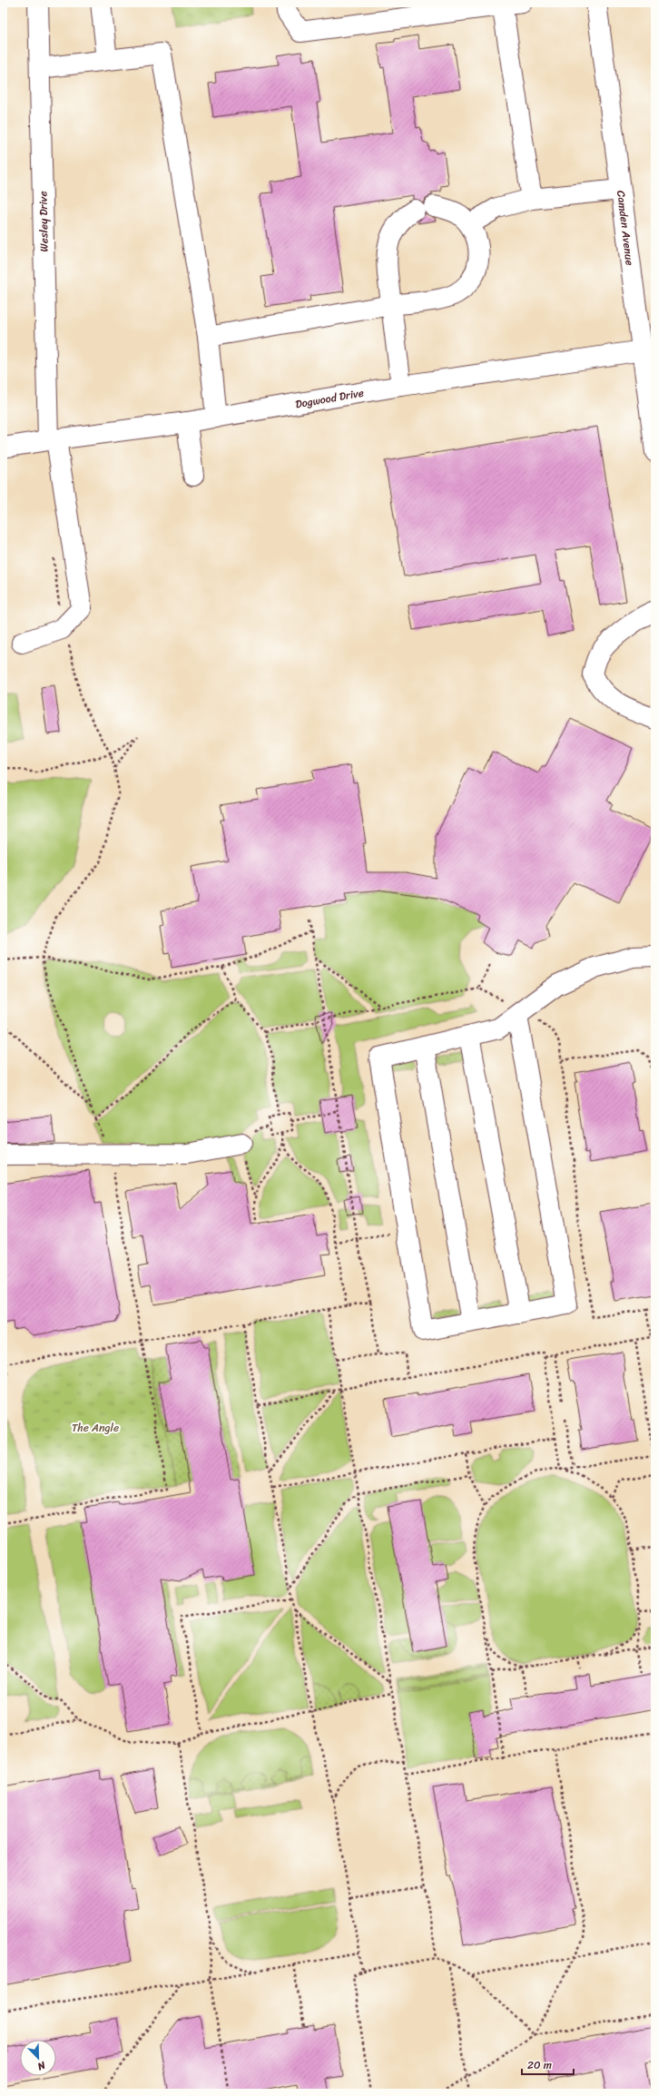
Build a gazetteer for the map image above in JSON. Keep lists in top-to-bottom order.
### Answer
{
  "streets": {
    "street": ["Wesley Drive", "Camden Avenue", "Dogwood Drive"]
  },
  "crossings": [
    ["Wesley Drive", "Dogwood Drive"],
    ["Camden Avenue", "Dogwood Drive"]
  ],
  "parks": ["The Angle"],
  "scale_bar": "20 m",
  "north": "bottom right"
}
